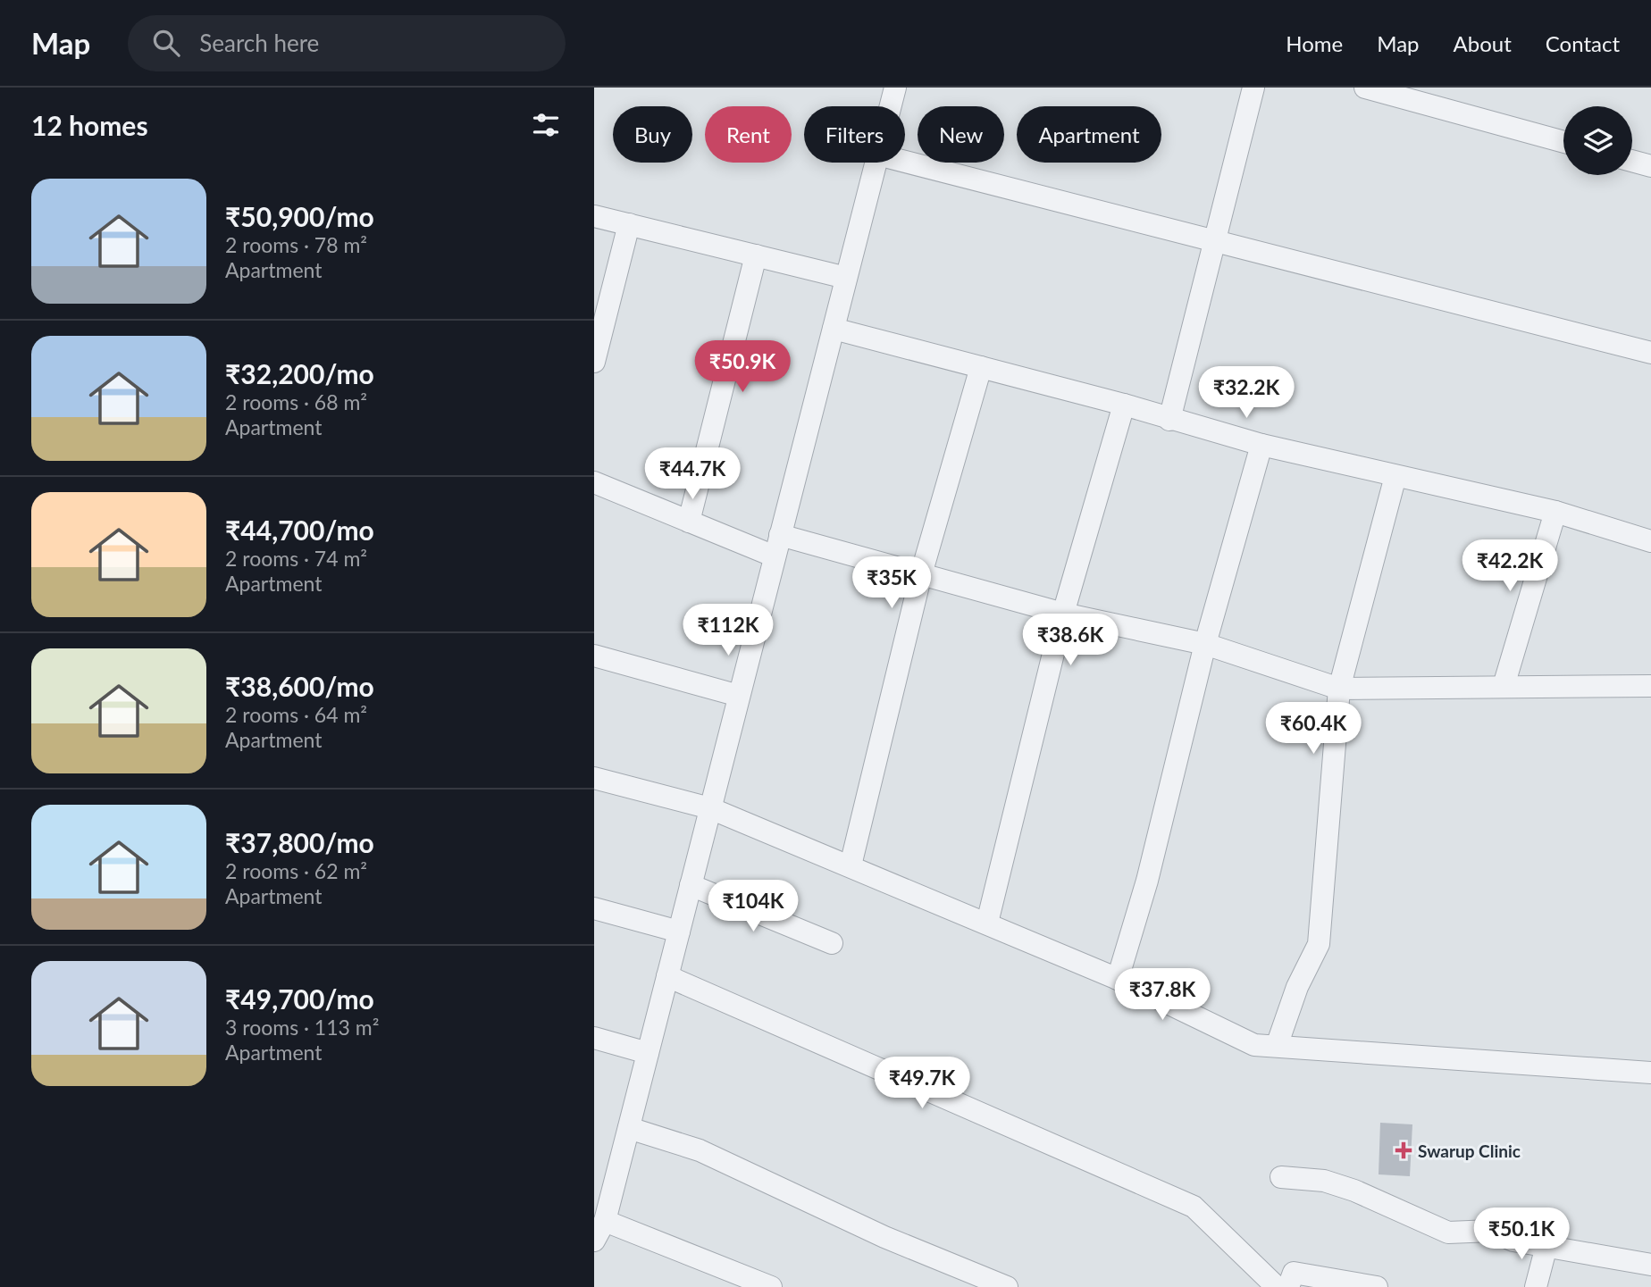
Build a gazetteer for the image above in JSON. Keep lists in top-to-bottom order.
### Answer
{
  "places": {
    "health": ["Swarup Clinic"]
  },
  "page": {
    "header": "Map",
    "search": "Search here",
    "nav": [
      "Home",
      "Map",
      "About",
      "Contact"
    ],
    "heading": "12 homes",
    "chip": [
      "Buy",
      "Rent",
      "Filters",
      "New",
      "Apartment"
    ],
    "list": [
      {
        "name": "₹50,900/mo",
        "note": "2 rooms · 78 m² · Apartment"
      },
      {
        "name": "₹32,200/mo",
        "note": "2 rooms · 68 m² · Apartment"
      },
      {
        "name": "₹44,700/mo",
        "note": "2 rooms · 74 m² · Apartment"
      },
      {
        "name": "₹38,600/mo",
        "note": "2 rooms · 64 m² · Apartment"
      },
      {
        "name": "₹37,800/mo",
        "note": "2 rooms · 62 m² · Apartment"
      },
      {
        "name": "₹49,700/mo",
        "note": "3 rooms · 113 m² · Apartment"
      }
    ],
    "price": [
      "₹50.9K",
      "₹32.2K",
      "₹44.7K",
      "₹42.2K",
      "₹35K",
      "₹112K",
      "₹38.6K",
      "₹60.4K",
      "₹104K",
      "₹37.8K",
      "₹49.7K",
      "₹50.1K"
    ]
  }
}
